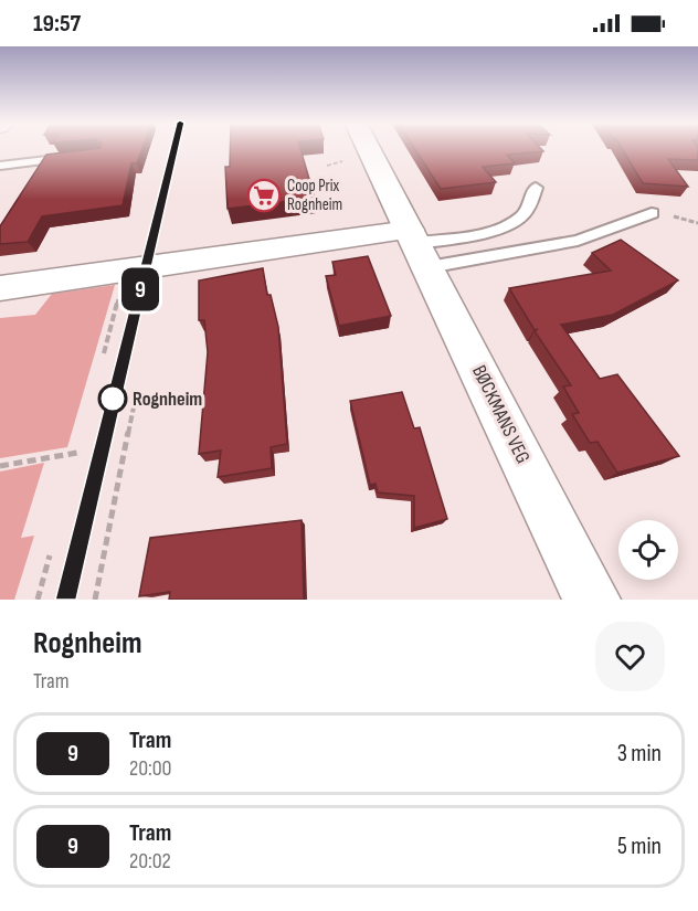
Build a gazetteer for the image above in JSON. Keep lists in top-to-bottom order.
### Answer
{
  "streets": {
    "main road": ["BØCKMANS VEG"]
  },
  "places": {
    "supermarket": ["Coop Prix Rognheim"],
    "other": ["Rognheim"]
  },
  "lines": ["tram line 9"],
  "page": {
    "status": "19:57",
    "on_map": "9",
    "heading": ["Rognheim", "Tram"],
    "list": [
      {
        "mark": "9",
        "name": "Tram",
        "note": "20:00",
        "value": "3 min"
      },
      {
        "mark": "9",
        "name": "Tram",
        "note": "20:02",
        "value": "5 min"
      }
    ]
  }
}
